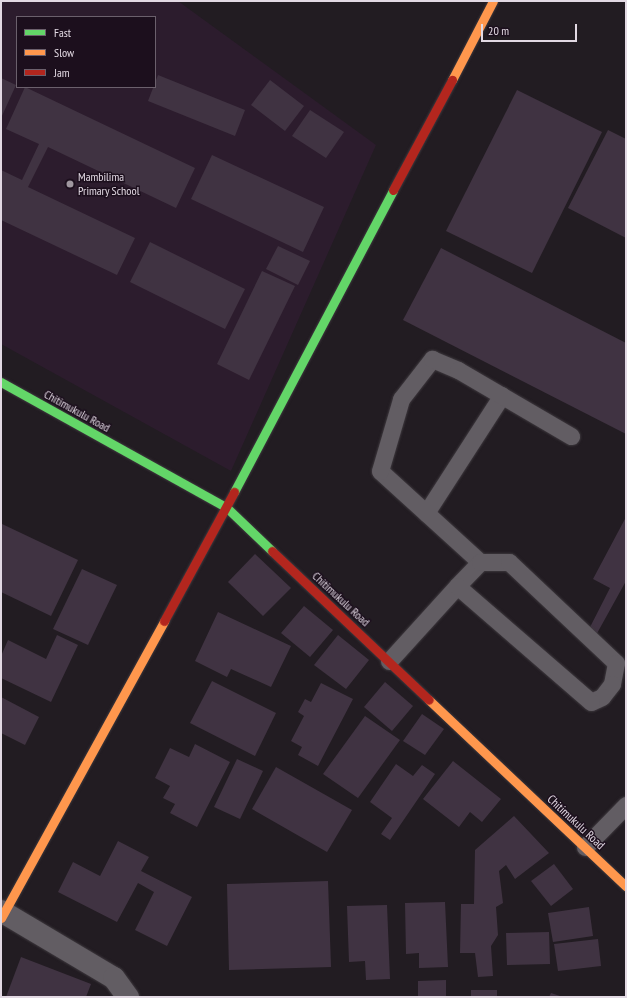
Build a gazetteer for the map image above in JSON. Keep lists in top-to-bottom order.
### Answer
{
  "streets": {
    "street": ["Chitimukulu Road"]
  },
  "places": ["Mambilima Primary School"],
  "legend": ["Fast", "Slow", "Jam"],
  "scale_bar": "20 m"
}
